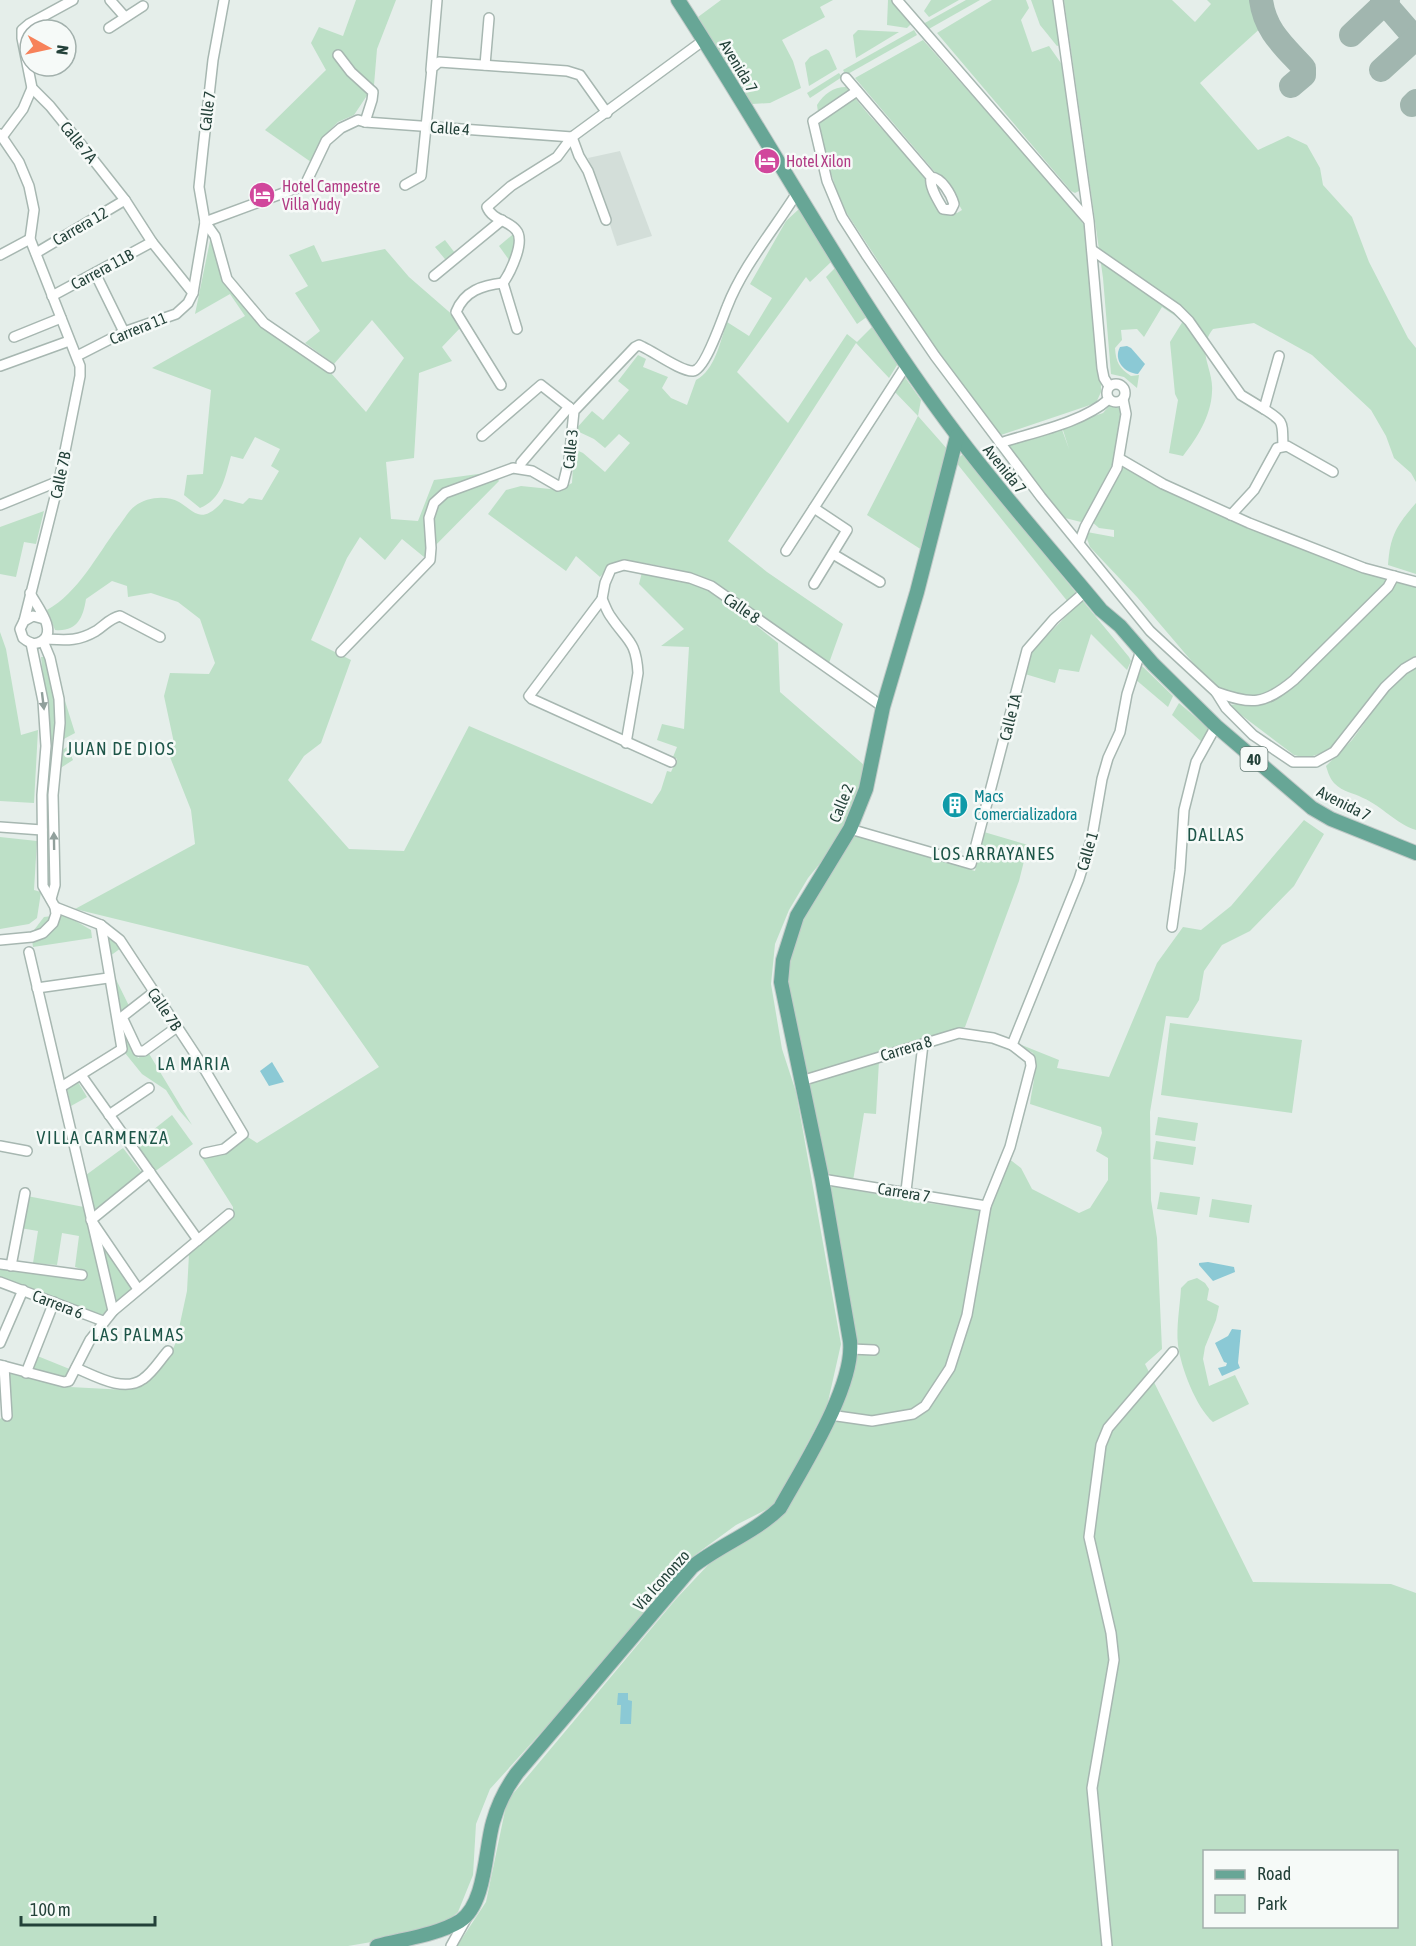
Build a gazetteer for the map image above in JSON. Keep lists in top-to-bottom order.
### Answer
{
  "streets": {
    "main road": [
      "Avenida 7",
      "40",
      "Calle 2",
      "Vía Icononzo"
    ],
    "street": [
      "Calle 7",
      "Calle 4",
      "Calle 7A",
      "Carrera 12",
      "Carrera 11B",
      "Carrera 11",
      "Calle 3",
      "Calle 7B",
      "Calle 8",
      "Calle 1A",
      "Calle 1",
      "Carrera 8",
      "Carrera 7",
      "Carrera 6"
    ]
  },
  "crossings": [
    ["Avenida 7", "Calle 3"],
    ["Avenida 7", "Calle 1A"],
    ["Avenida 7", "Calle 2"],
    ["Avenida 7", "Calle 1"],
    ["Calle 7", "Calle 4"],
    ["Calle 7A", "Carrera 12"],
    ["Calle 7A", "Carrera 11B"],
    ["Calle 7A", "Carrera 11"],
    ["Carrera 11", "Calle 7B"],
    ["Calle 8", "Calle 2"],
    ["Calle 1A", "Calle 2"],
    ["Calle 2", "Carrera 8"],
    ["Calle 2", "Carrera 7"],
    ["Calle 2", "Vía Icononzo"],
    ["Calle 1", "Carrera 8"],
    ["Carrera 7", "Vía Icononzo"]
  ],
  "districts": [
    "JUAN DE DIOS",
    "DALLAS",
    "LOS ARRAYANES",
    "LA MARIA",
    "VILLA CARMENZA",
    "LAS PALMAS"
  ],
  "places": {
    "hotel": ["Hotel Xilon", "Hotel Campestre Villa Yudy"],
    "building": ["Macs Comercializadora"]
  },
  "legend": ["Road", "Park"],
  "scale_bar": "100 m",
  "north": "right"
}
